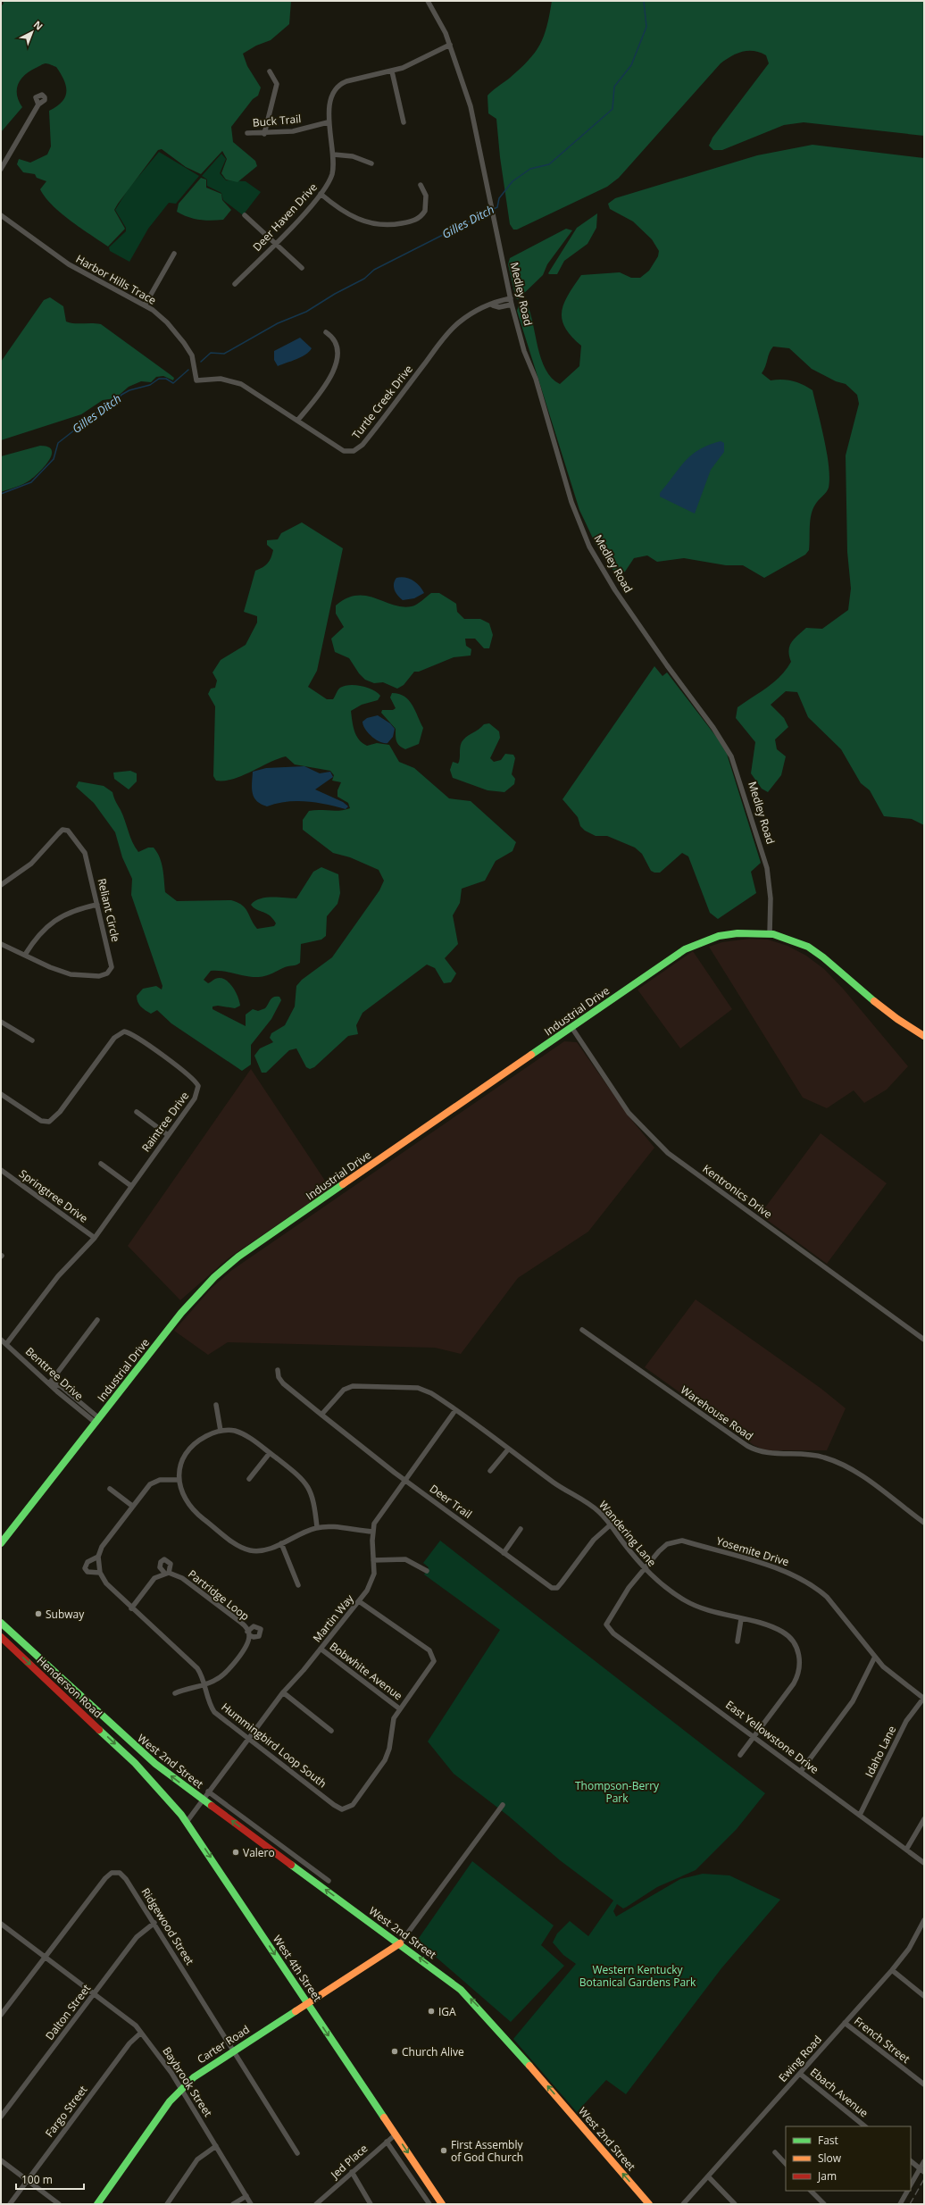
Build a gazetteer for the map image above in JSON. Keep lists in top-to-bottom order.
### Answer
{
  "streets": {
    "main road": [
      "Industrial Drive",
      "Henderson Road",
      "West 2nd Street",
      "West 4th Street",
      "Carter Road"
    ],
    "street": [
      "Buck Trail",
      "Deer Haven Drive",
      "Harbor Hills Trace",
      "Medley Road",
      "Turtle Creek Drive",
      "Reliant Circle",
      "Raintree Drive",
      "Kentronics Drive",
      "Springtree Drive",
      "Benttree Drive",
      "Warehouse Road",
      "Deer Trail",
      "Wandering Lane",
      "Yosemite Drive",
      "Partridge Loop",
      "Martin Way",
      "Bobwhite Avenue",
      "East Yellowstone Drive",
      "Hummingbird Loop South",
      "Idaho Lane",
      "Ridgewood Street",
      "Dalton Street",
      "French Street",
      "Ewing Road",
      "Baybrook Street",
      "Ebach Avenue",
      "Fargo Street",
      "Jed Place"
    ]
  },
  "crossings": [
    ["Buck Trail", "Deer Haven Drive"],
    ["Deer Haven Drive", "Medley Road"],
    ["Harbor Hills Trace", "Turtle Creek Drive"],
    ["Medley Road", "Turtle Creek Drive"],
    ["Medley Road", "Industrial Drive"],
    ["Industrial Drive", "Kentronics Drive"],
    ["Industrial Drive", "Benttree Drive"],
    ["Raintree Drive", "Springtree Drive"],
    ["Raintree Drive", "Benttree Drive"],
    ["Deer Trail", "Wandering Lane"],
    ["Deer Trail", "Martin Way"],
    ["Wandering Lane", "Yosemite Drive"],
    ["Wandering Lane", "Martin Way"],
    ["Wandering Lane", "East Yellowstone Drive"],
    ["Yosemite Drive", "East Yellowstone Drive"],
    ["Yosemite Drive", "Idaho Lane"],
    ["Partridge Loop", "Hummingbird Loop South"],
    ["Martin Way", "Bobwhite Avenue"],
    ["Martin Way", "Hummingbird Loop South"],
    ["Martin Way", "West 2nd Street"],
    ["Martin Way", "West 4th Street"],
    ["Bobwhite Avenue", "Hummingbird Loop South"],
    ["Henderson Road", "West 2nd Street"],
    ["Henderson Road", "West 4th Street"],
    ["East Yellowstone Drive", "Idaho Lane"],
    ["West 2nd Street", "Carter Road"],
    ["Ridgewood Street", "Dalton Street"],
    ["Ridgewood Street", "Carter Road"],
    ["Ridgewood Street", "Baybrook Street"],
    ["West 4th Street", "Carter Road"],
    ["West 4th Street", "Jed Place"],
    ["Dalton Street", "Baybrook Street"],
    ["French Street", "Ewing Road"],
    ["Carter Road", "Baybrook Street"],
    ["Ewing Road", "Ebach Avenue"],
    ["Baybrook Street", "Fargo Street"]
  ],
  "one_way": ["West 2nd Street", "West 4th Street"],
  "water": ["Gilles Ditch"],
  "parks": ["Thompson-Berry Park", "Western Kentucky Botanical Gardens Park"],
  "places": [
    "Subway",
    "Valero",
    "IGA",
    "Church Alive",
    "First Assembly of God Church"
  ],
  "legend": ["Fast", "Slow", "Jam"],
  "scale_bar": "100 m",
  "north": "top right"
}
